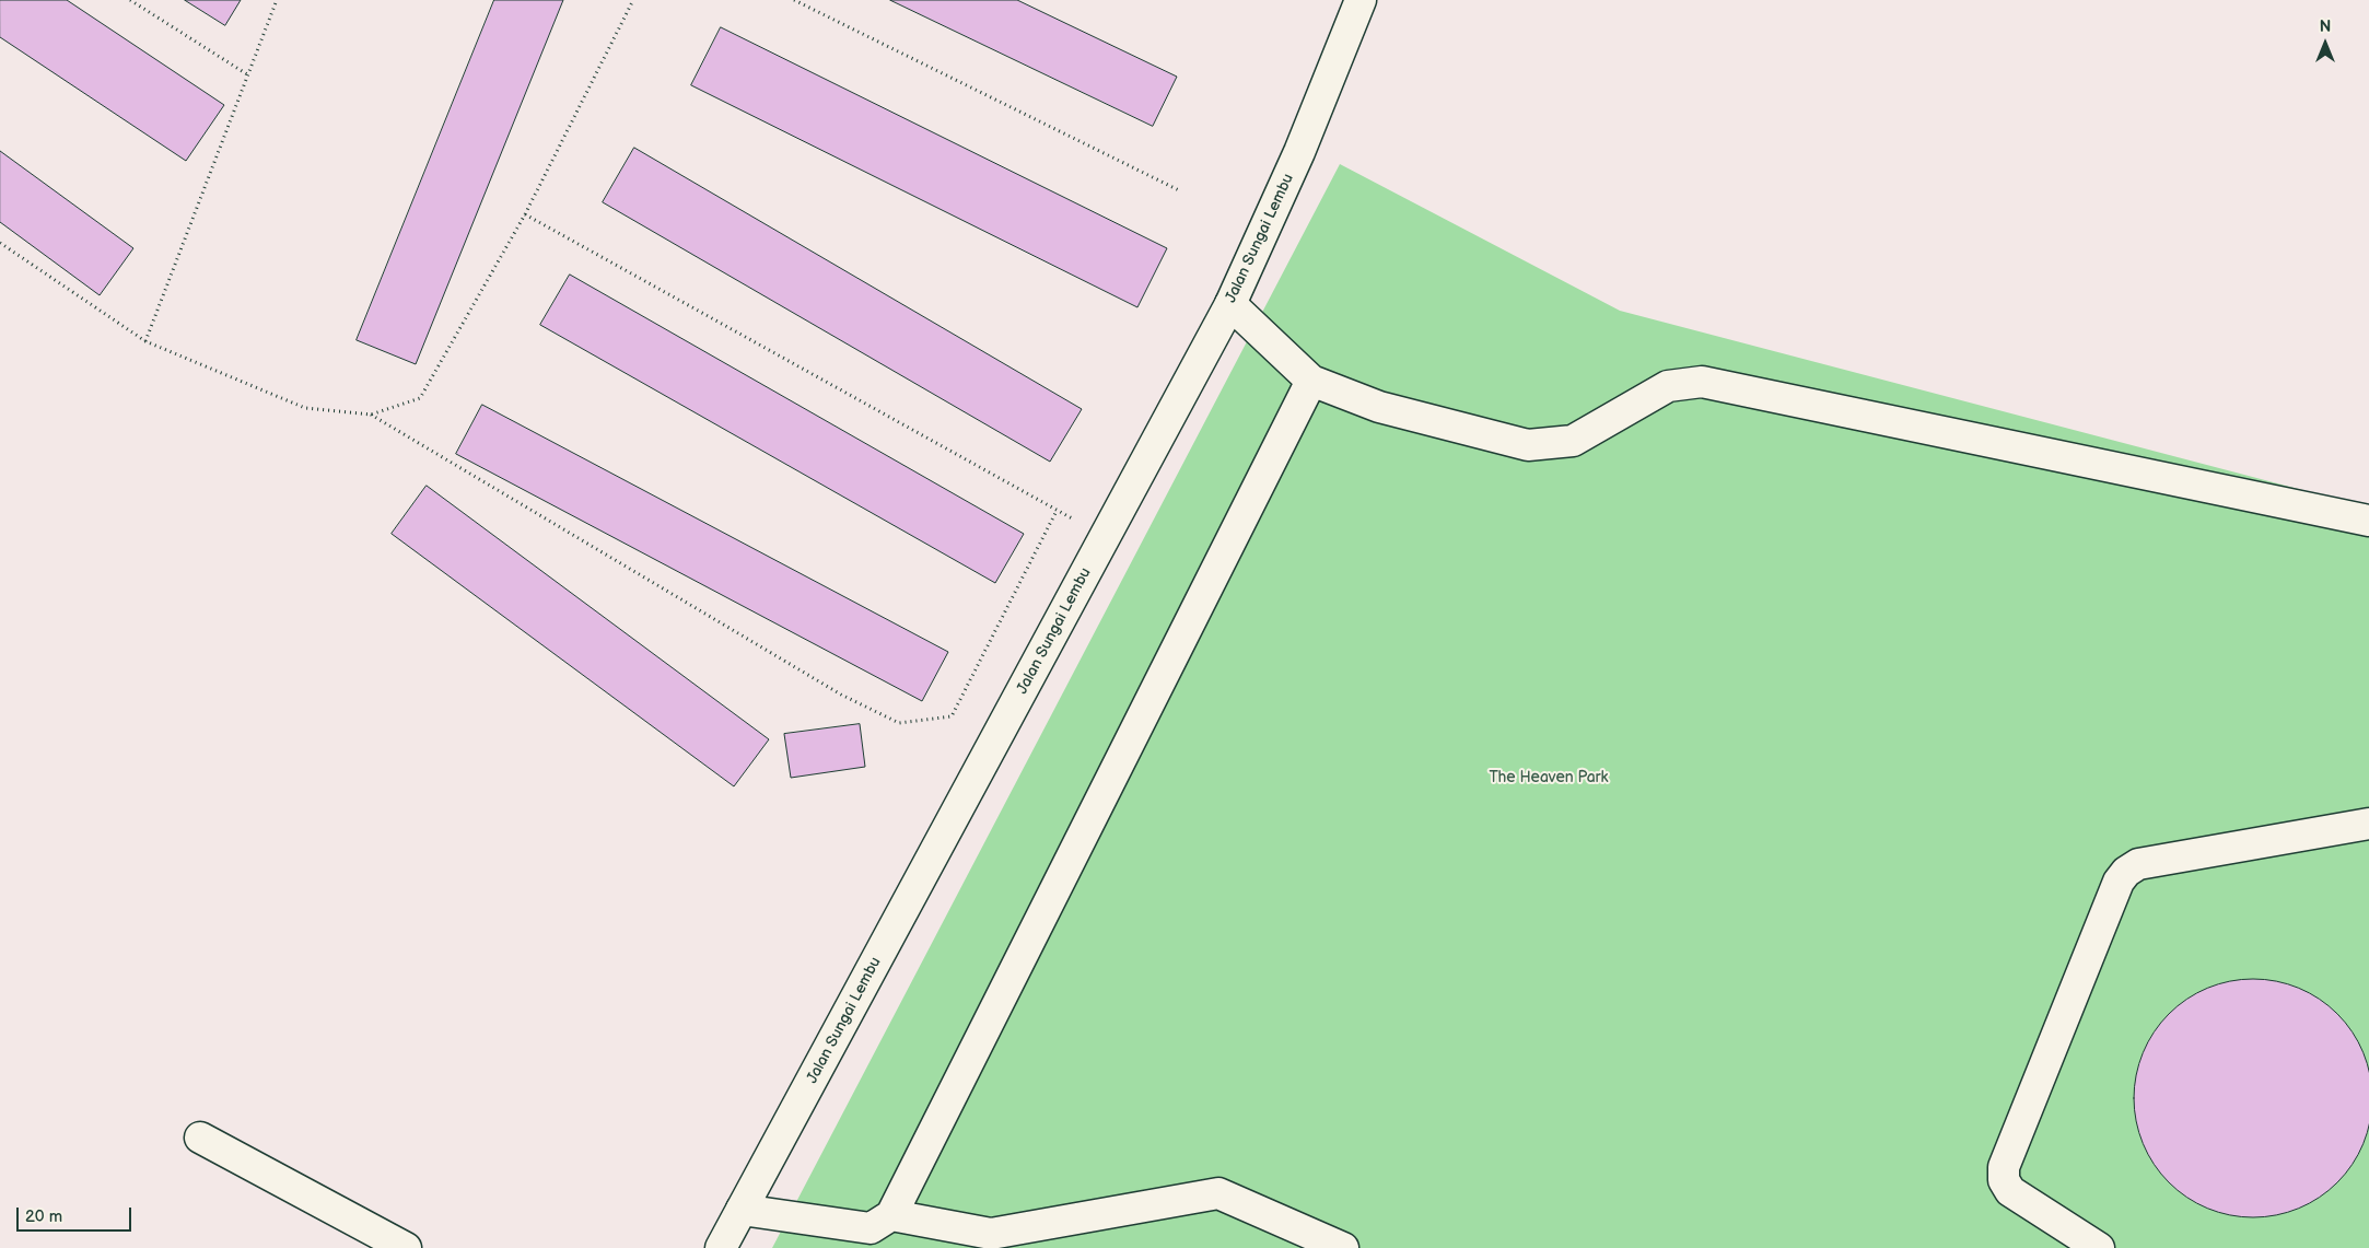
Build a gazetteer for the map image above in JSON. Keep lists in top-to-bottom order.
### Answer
{
  "streets": {
    "main road": ["Jalan Sungai Lembu"]
  },
  "parks": ["The Heaven Park"],
  "scale_bar": "20 m",
  "north": "top"
}
